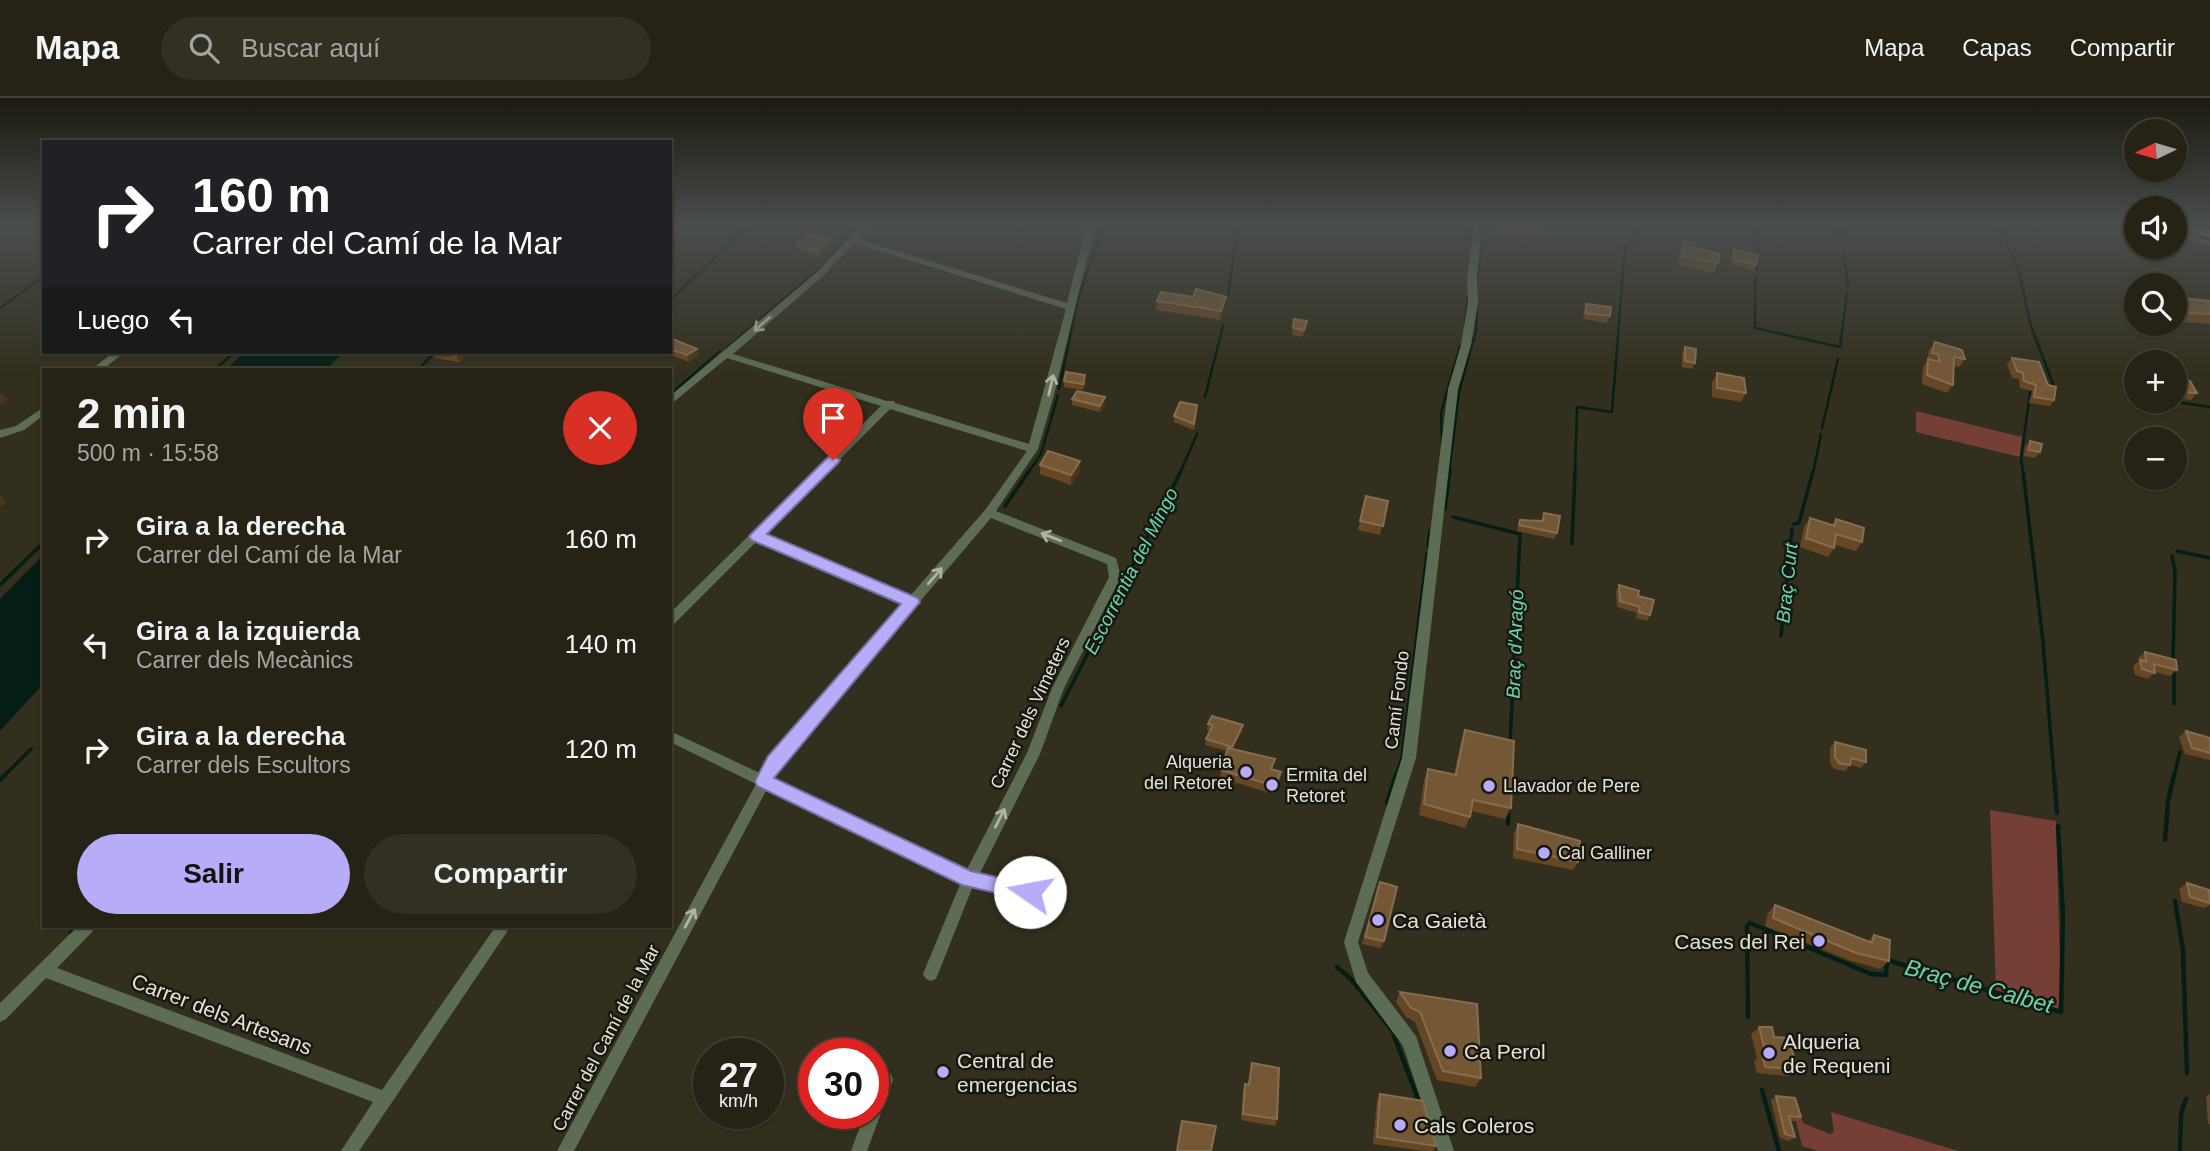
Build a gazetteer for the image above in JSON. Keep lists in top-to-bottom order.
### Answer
{
  "streets": {
    "street": [
      "Camí Fondo",
      "Carrer dels Vimeters",
      "Carrer dels Artesans",
      "Carrer del Camí de la Mar"
    ]
  },
  "crossings": [
    ["Carrer dels Vimeters", "Carrer del Camí de la Mar"]
  ],
  "one_way": ["Carrer del Camí de la Mar"],
  "water": [
    "Escorrentia del Mingo",
    "Braç Curt",
    "Braç d'Aragó",
    "Braç de Calbet"
  ],
  "places": [
    "Alqueria del Retoret",
    "Ermita del Retoret",
    "Llavador de Pere",
    "Cal Galliner",
    "Ca Gaietà",
    "Cases del Rei",
    "Ca Perol",
    "Alqueria de Requeni",
    "Central de emergencias",
    "Cals Coleros"
  ],
  "north": "left",
  "page": {
    "header": "Mapa",
    "search": "Buscar aquí",
    "nav": ["Mapa", "Capas", "Compartir"],
    "map_buttons": ["+", "−"],
    "turn": ["160 m", "Carrer del Camí de la Mar"],
    "then": "Luego",
    "heading": ["2 min", "500 m · 15:58"],
    "list": [
      {
        "name": "Gira a la derecha",
        "note": "Carrer del Camí de la Mar",
        "value": "160 m"
      },
      {
        "name": "Gira a la izquierda",
        "note": "Carrer dels Mecànics",
        "value": "140 m"
      },
      {
        "name": "Gira a la derecha",
        "note": "Carrer dels Escultors",
        "value": "120 m"
      }
    ],
    "buttons": ["Salir", "Compartir"],
    "speed": "27 km/h",
    "limit": "30"
  }
}
